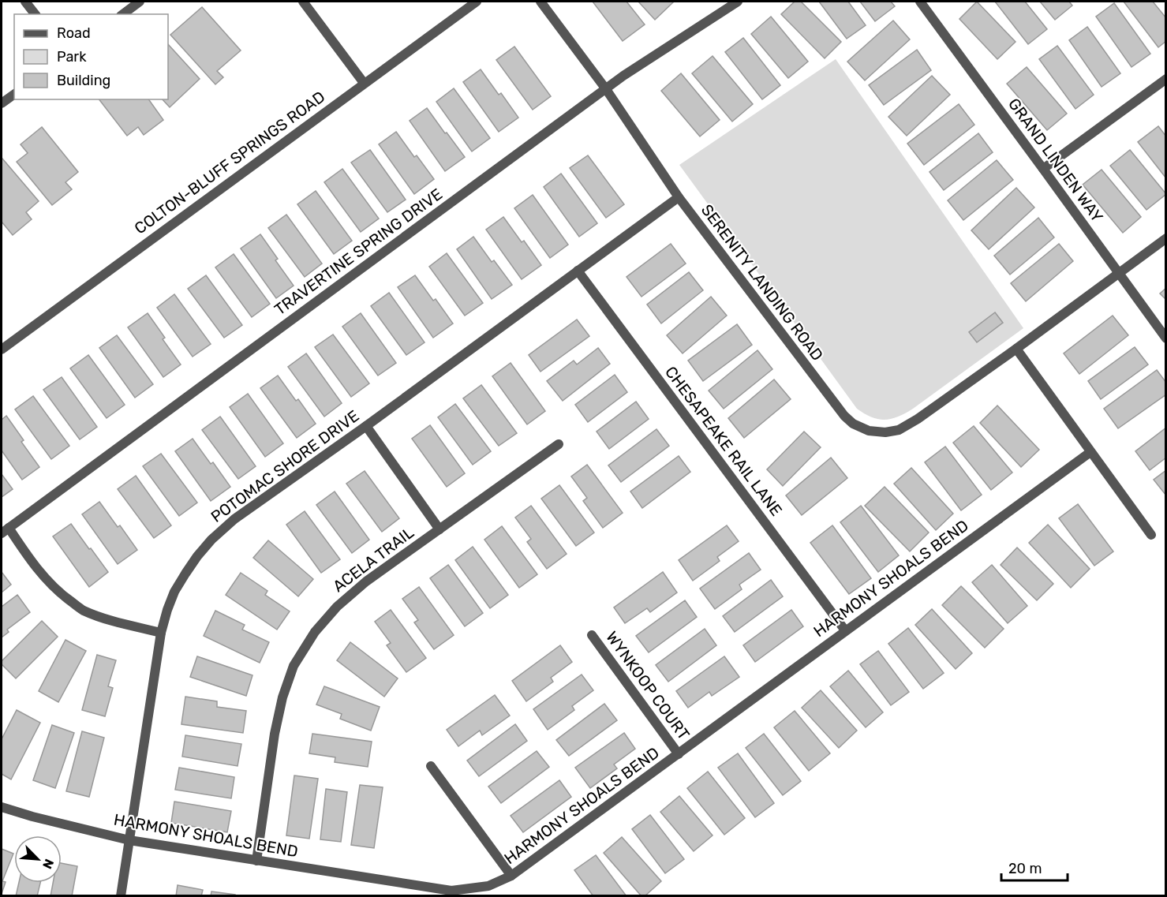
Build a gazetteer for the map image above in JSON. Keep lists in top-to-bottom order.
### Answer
{
  "streets": {
    "street": [
      "GRAND LINDEN WAY",
      "COLTON-BLUFF SPRINGS ROAD",
      "TRAVERTINE SPRING DRIVE",
      "SERENITY LANDING ROAD",
      "CHESAPEAKE RAIL LANE",
      "POTOMAC SHORE DRIVE",
      "ACELA TRAIL",
      "HARMONY SHOALS BEND",
      "WYNKOOP COURT"
    ]
  },
  "crossings": [
    ["GRAND LINDEN WAY", "SERENITY LANDING ROAD"],
    ["TRAVERTINE SPRING DRIVE", "SERENITY LANDING ROAD"],
    ["SERENITY LANDING ROAD", "POTOMAC SHORE DRIVE"],
    ["CHESAPEAKE RAIL LANE", "POTOMAC SHORE DRIVE"],
    ["CHESAPEAKE RAIL LANE", "HARMONY SHOALS BEND"],
    ["POTOMAC SHORE DRIVE", "HARMONY SHOALS BEND"],
    ["ACELA TRAIL", "HARMONY SHOALS BEND"],
    ["HARMONY SHOALS BEND", "WYNKOOP COURT"]
  ],
  "legend": ["Road", "Park", "Building"],
  "scale_bar": "20 m",
  "north": "bottom right"
}
